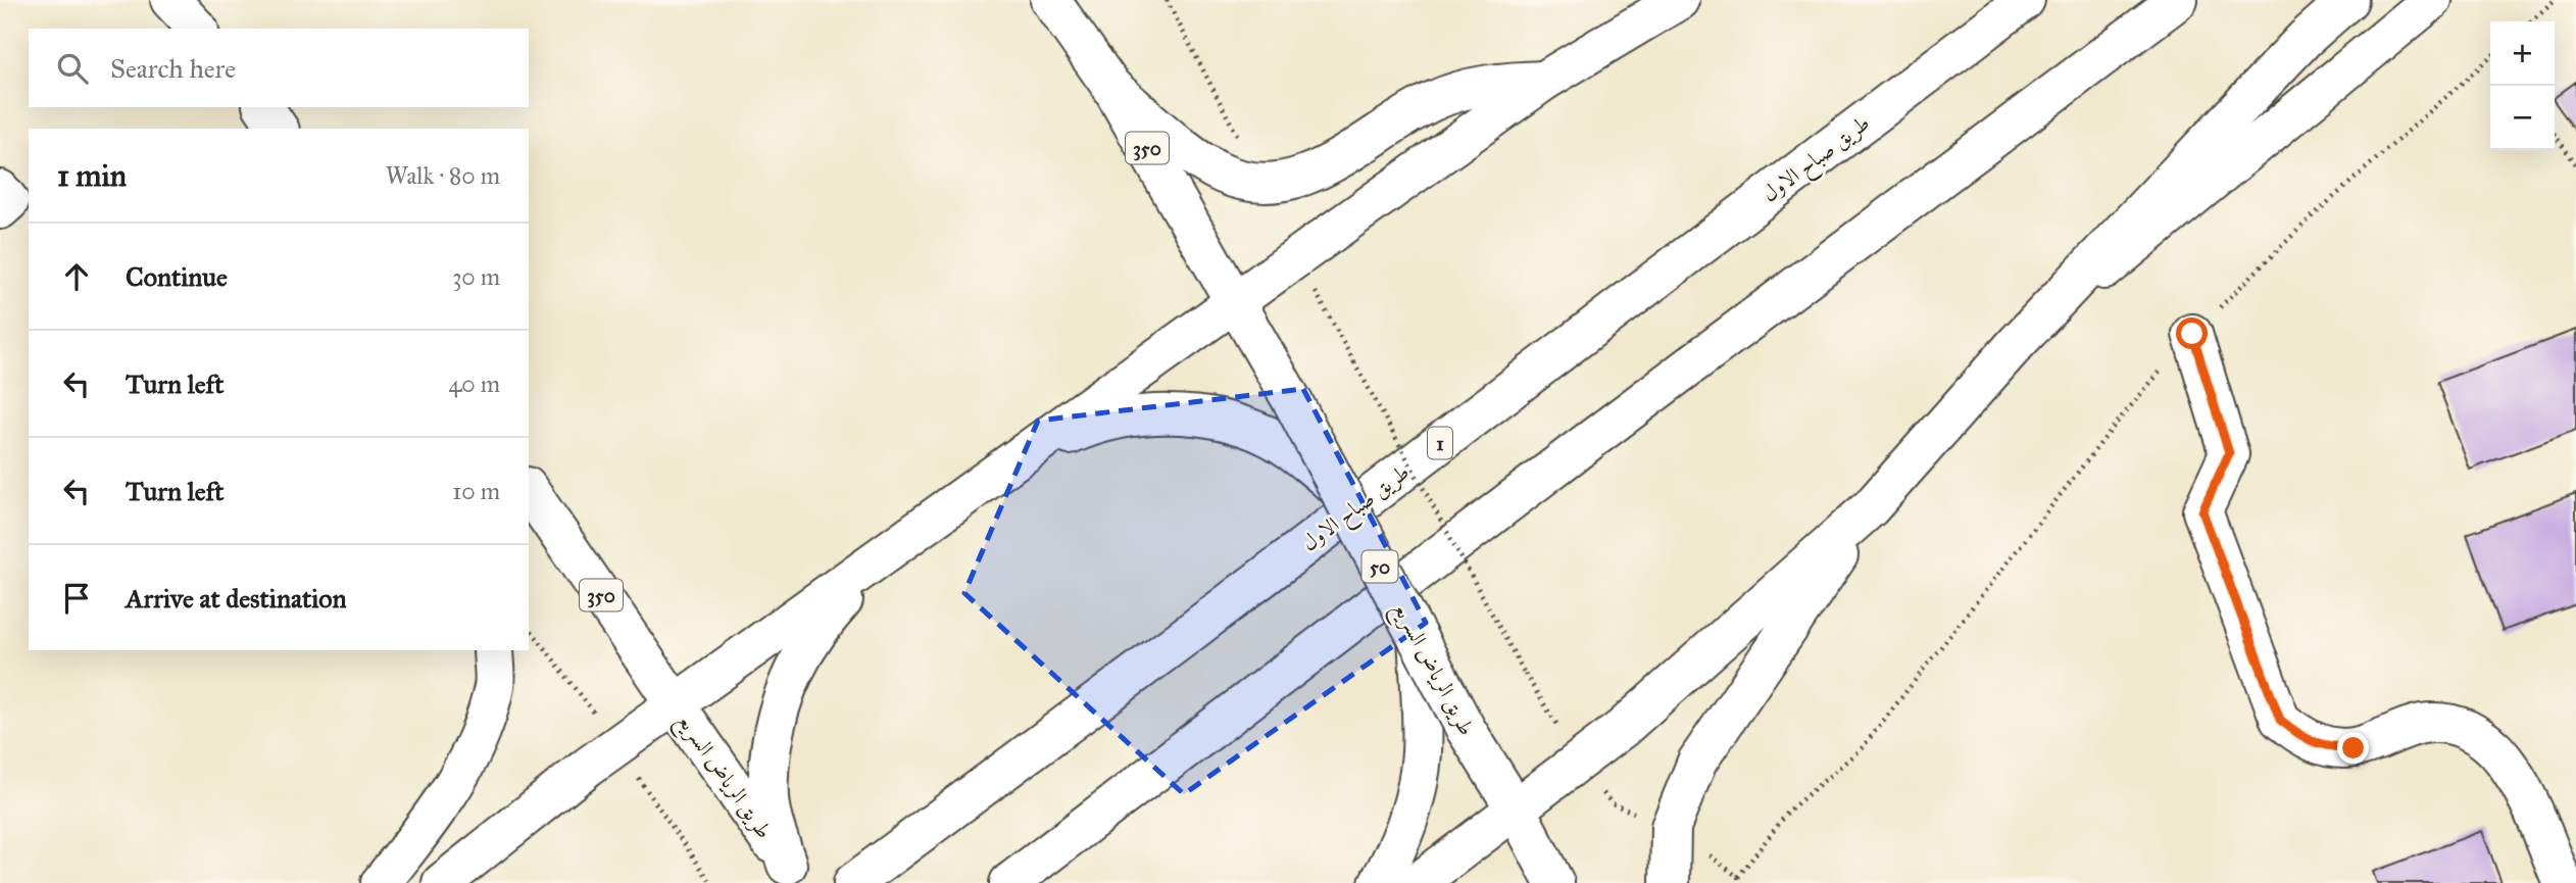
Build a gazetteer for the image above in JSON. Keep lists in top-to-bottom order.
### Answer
{
  "streets": {
    "main road": [
      "350",
      "طريق صباح الاول",
      "1",
      "50",
      "طريق الرياض السريع"
    ]
  },
  "crossings": [
    ["350", "طريق الرياض السريع"]
  ],
  "page": {
    "map_buttons": ["+", "−"],
    "search": "Search here",
    "heading": ["1 min", "Walk · 80 m"],
    "list": [
      ["Continue", "30 m"],
      ["Turn left", "40 m"],
      ["Turn left", "10 m"],
      "Arrive at destination"
    ]
  }
}
